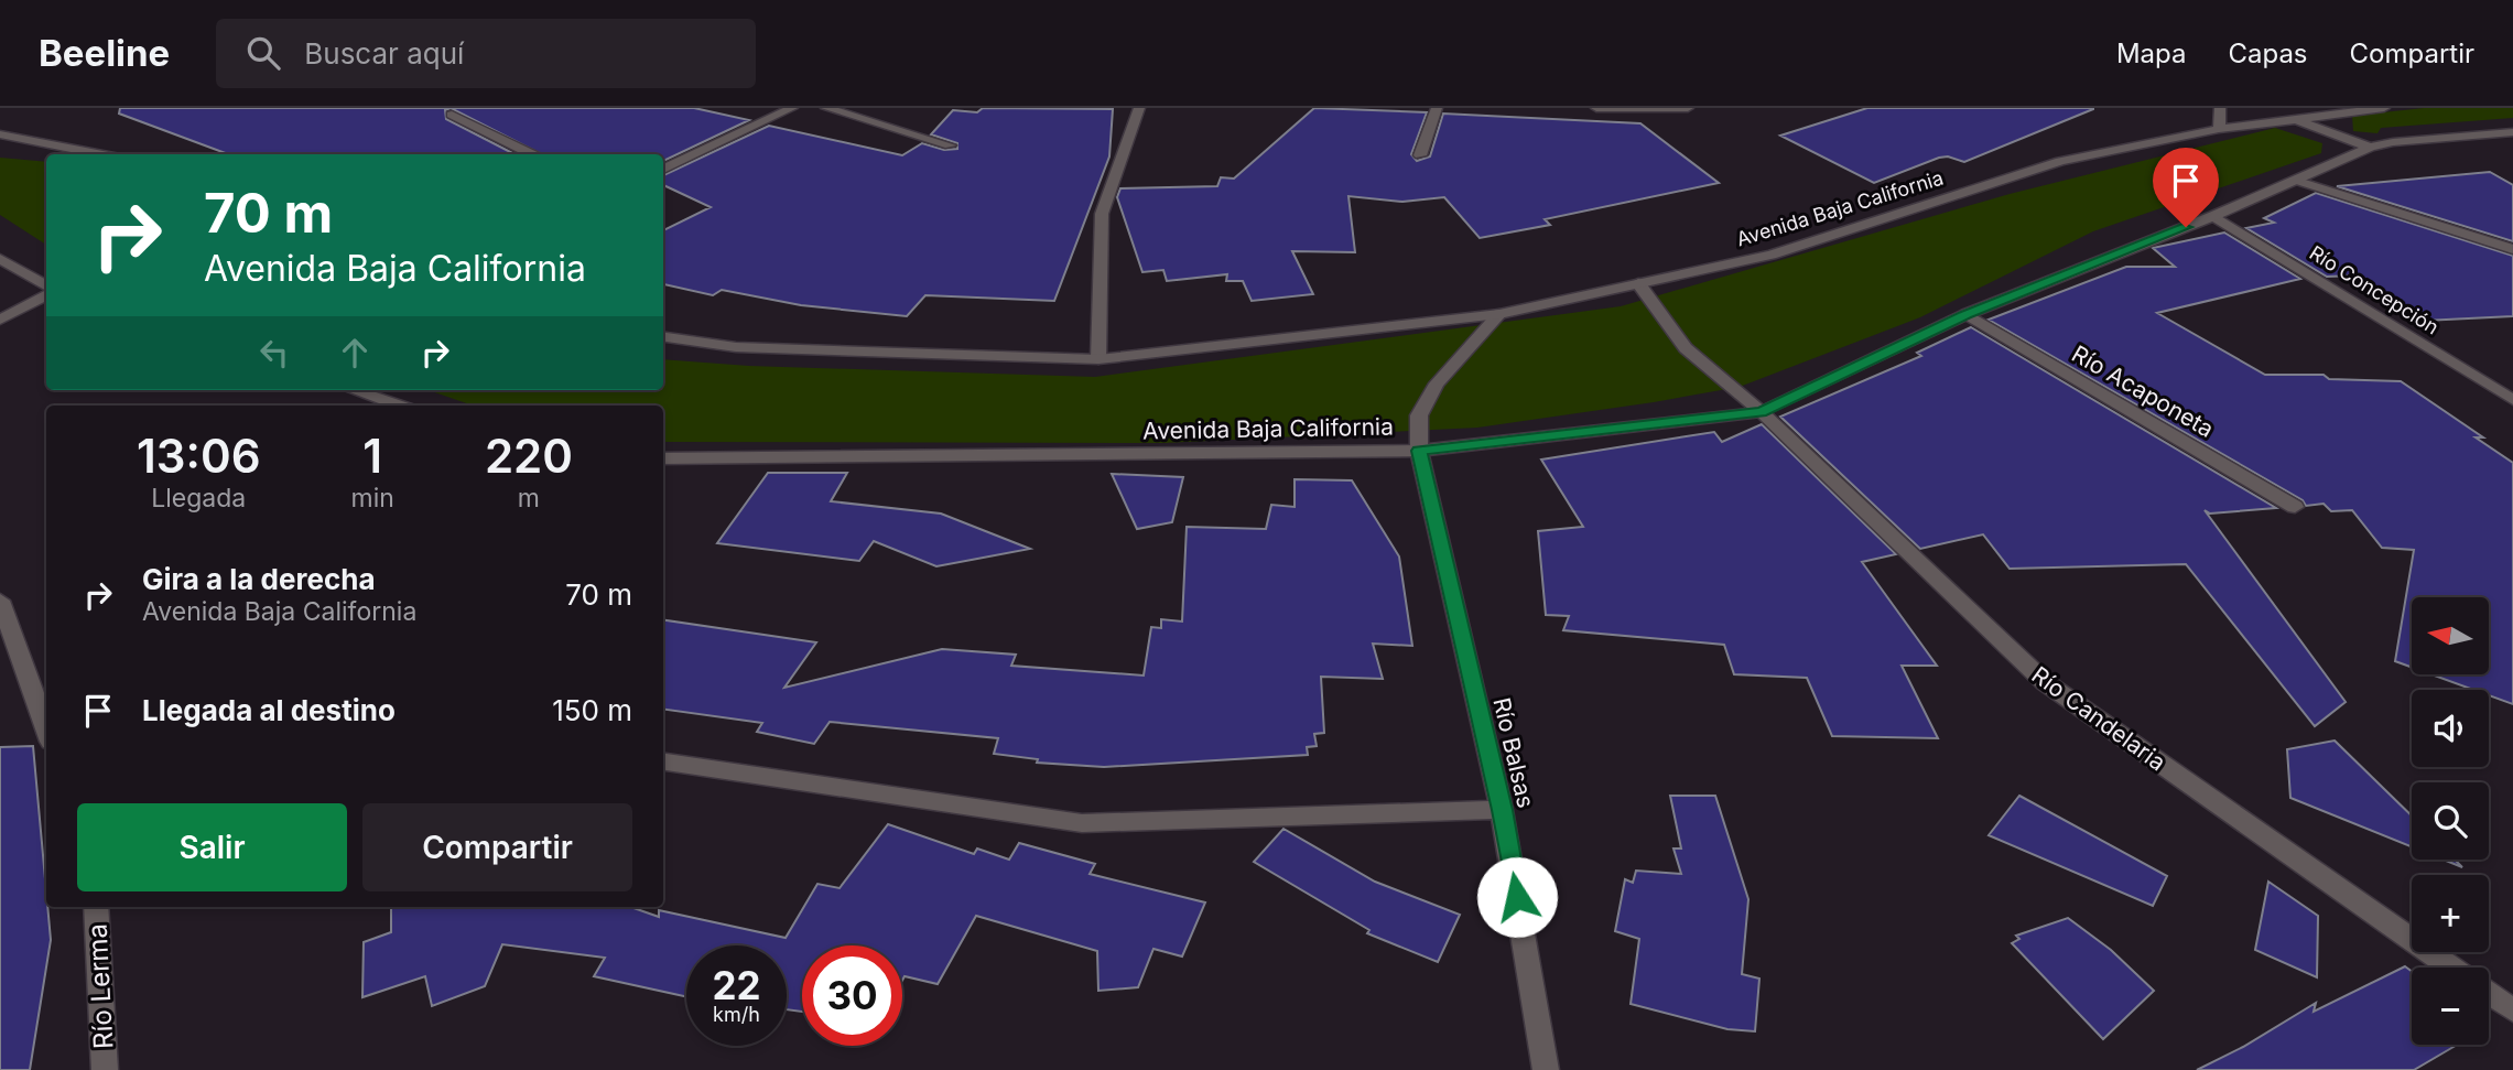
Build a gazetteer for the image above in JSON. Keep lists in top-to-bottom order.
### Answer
{
  "streets": {
    "street": [
      "Avenida Baja California",
      "Río Concepción",
      "Río Acaponeta",
      "Río Candelaria",
      "Río Balsas",
      "Río Lerma"
    ]
  },
  "crossings": [
    ["Avenida Baja California", "Río Concepción"],
    ["Avenida Baja California", "Río Acaponeta"],
    ["Avenida Baja California", "Río Candelaria"],
    ["Avenida Baja California", "Río Balsas"]
  ],
  "north": "left",
  "page": {
    "header": "Beeline",
    "search": "Buscar aquí",
    "nav": ["Mapa", "Capas", "Compartir"],
    "turn": ["70 m", "Avenida Baja California"],
    "eta": [
      "13:06",
      "Llegada",
      "1",
      "min",
      "220",
      "m"
    ],
    "list": [
      {
        "name": "Gira a la derecha",
        "note": "Avenida Baja California",
        "value": "70 m"
      },
      {
        "name": "Llegada al destino",
        "value": "150 m"
      }
    ],
    "map_buttons": ["+", "−"],
    "buttons": ["Salir", "Compartir"],
    "speed": "22 km/h",
    "limit": "30"
  }
}
